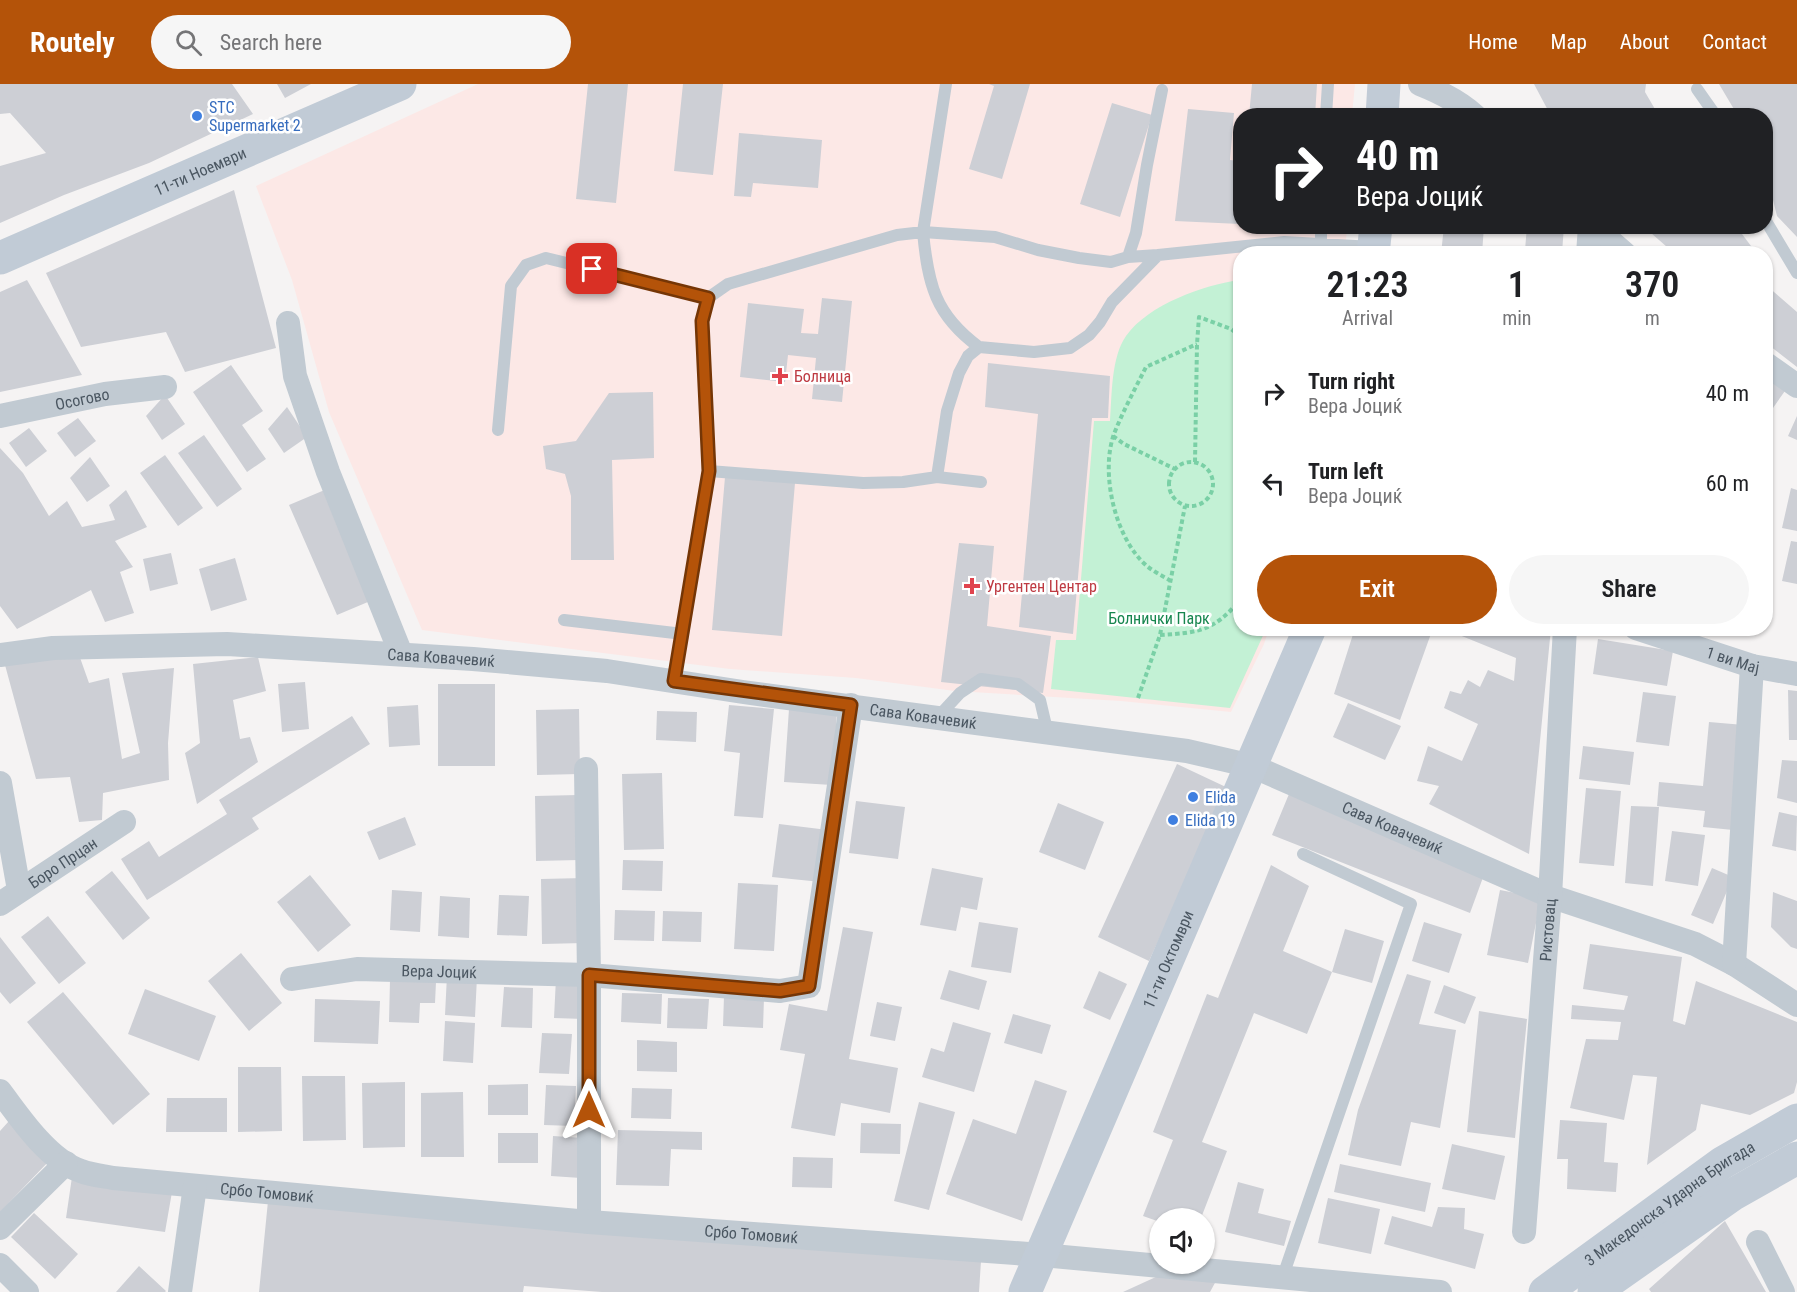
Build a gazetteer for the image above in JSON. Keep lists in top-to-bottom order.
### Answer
{
  "streets": {
    "main road": ["11-ти Ноември", "11-ти Октомври", "3 Македонска Ударна Бригада"],
    "street": [
      "Осогово",
      "Сава Ковачевиќ",
      "1 ви Мај",
      "Боро Прцан",
      "Ристовац",
      "Вера Јоциќ",
      "Србо Томовиќ"
    ]
  },
  "crossings": [
    ["Сава Ковачевиќ", "Ристовац"],
    ["Сава Ковачевиќ", "11-ти Октомври"],
    ["Сава Ковачевиќ", "Вера Јоциќ"],
    ["11-ти Октомври", "Србо Томовиќ"]
  ],
  "parks": ["Болнички Парк"],
  "places": {
    "other": ["STC Supermarket 2", "Elida", "Elida 19"],
    "health": ["Болница", "Ургентен Центар"]
  },
  "page": {
    "header": "Routely",
    "search": "Search here",
    "nav": [
      "Home",
      "Map",
      "About",
      "Contact"
    ],
    "turn": ["40 m", "Вера Јоциќ"],
    "eta": [
      "21:23",
      "Arrival",
      "1",
      "min",
      "370",
      "m"
    ],
    "list": [
      {
        "name": "Turn right",
        "note": "Вера Јоциќ",
        "value": "40 m"
      },
      {
        "name": "Turn left",
        "note": "Вера Јоциќ",
        "value": "60 m"
      }
    ],
    "buttons": ["Exit", "Share"]
  }
}
